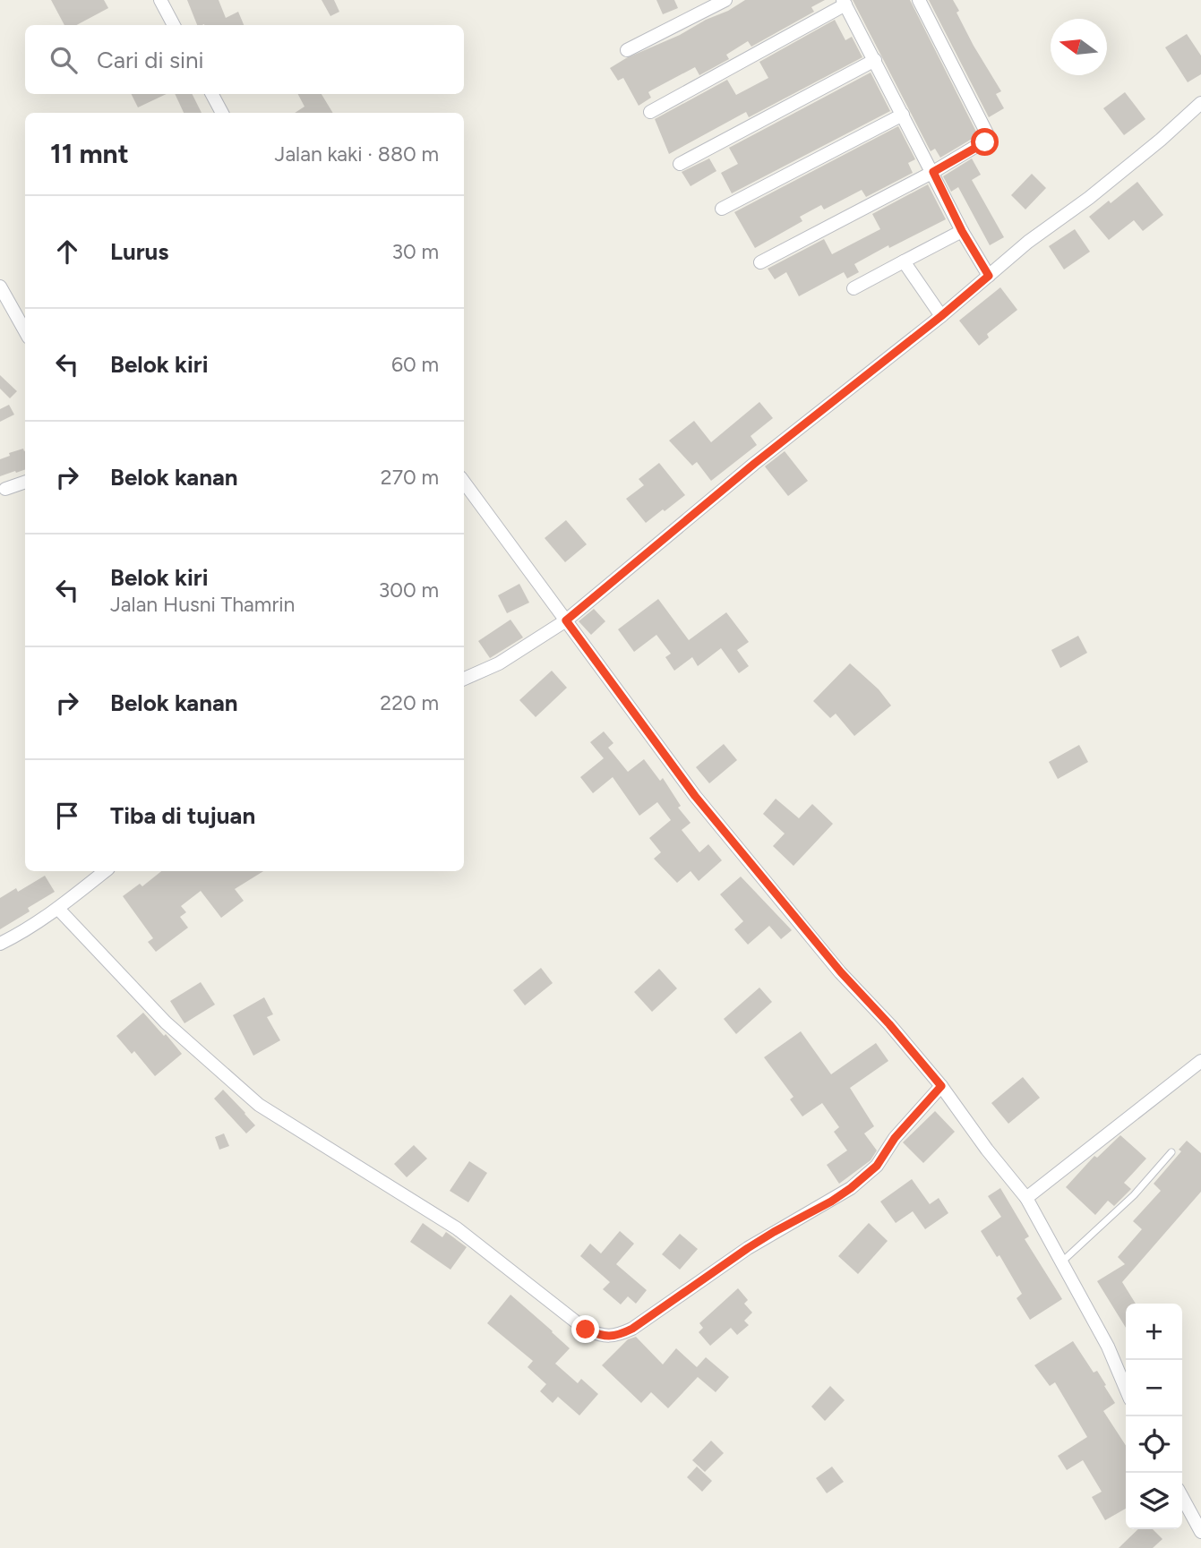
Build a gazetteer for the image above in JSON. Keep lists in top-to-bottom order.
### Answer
{
  "north": "left",
  "page": {
    "search": "Cari di sini",
    "heading": ["11 mnt", "Jalan kaki · 880 m"],
    "list": [
      ["Lurus", "30 m"],
      ["Belok kiri", "60 m"],
      ["Belok kanan", "270 m"],
      ["Belok kiri", "Jalan Husni Thamrin", "300 m"],
      ["Belok kanan", "220 m"],
      "Tiba di tujuan"
    ],
    "map_buttons": ["+", "−"]
  }
}
